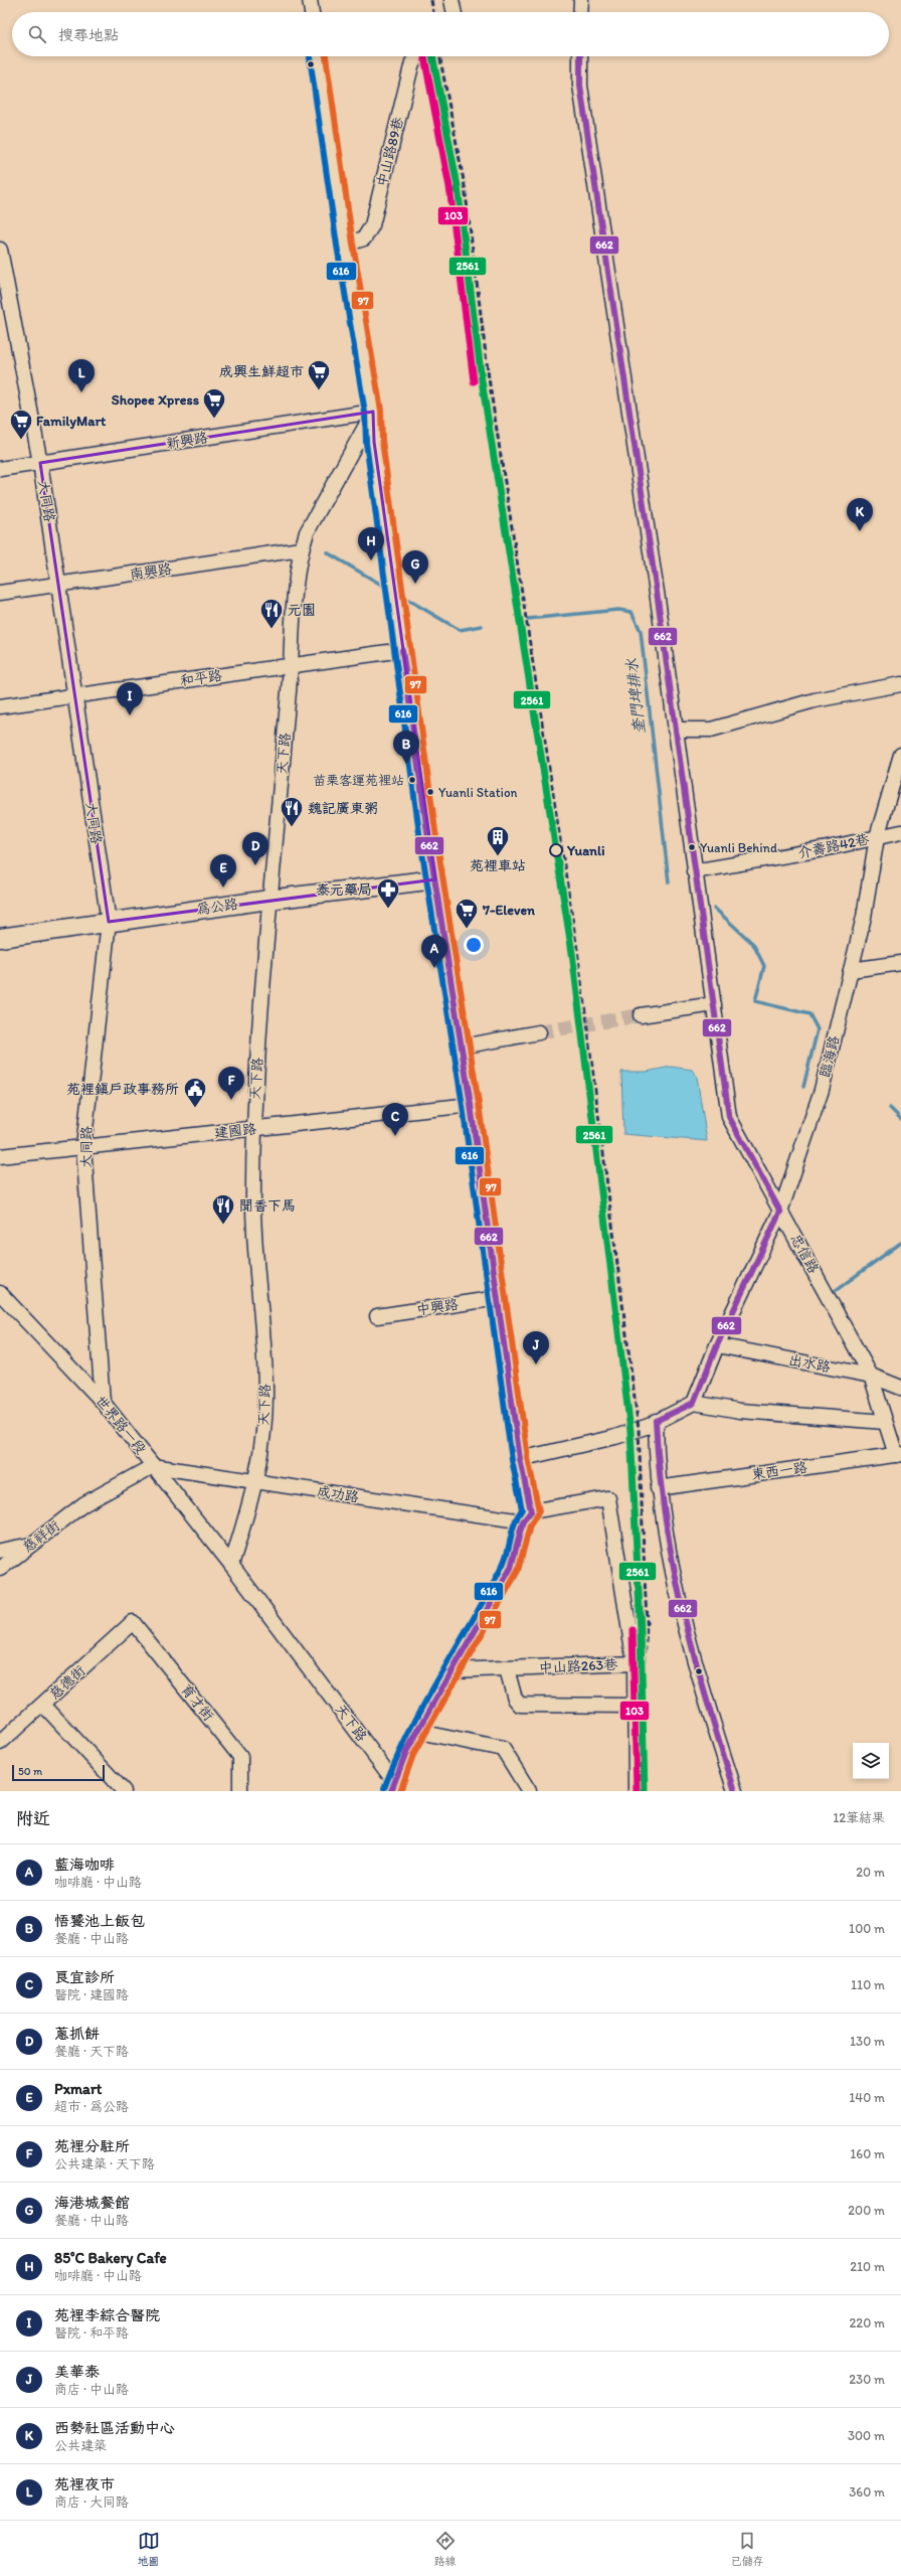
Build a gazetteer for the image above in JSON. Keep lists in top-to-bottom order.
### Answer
{
  "streets": {
    "main road": ["為公路"],
    "street": [
      "中山路89巷",
      "新興路",
      "大同路",
      "南興路",
      "和平路",
      "天下路",
      "介壽路42巷",
      "臨海路",
      "建國路",
      "忠信路",
      "中興路",
      "出水路",
      "世界路一段",
      "東西一路",
      "成功路",
      "慈祥街",
      "中山路263巷",
      "慈德街",
      "育才街"
    ]
  },
  "crossings": [
    ["新興路", "大同路"],
    ["新興路", "天下路"],
    ["大同路", "南興路"],
    ["大同路", "和平路"],
    ["大同路", "為公路"],
    ["大同路", "建國路"],
    ["大同路", "世界路一段"],
    ["南興路", "天下路"],
    ["和平路", "天下路"],
    ["天下路", "為公路"],
    ["天下路", "建國路"],
    ["天下路", "世界路一段"],
    ["天下路", "成功路"],
    ["介壽路42巷", "臨海路"],
    ["介壽路42巷", "忠信路"],
    ["臨海路", "忠信路"],
    ["臨海路", "出水路"],
    ["忠信路", "出水路"],
    ["忠信路", "東西一路"],
    ["世界路一段", "成功路"],
    ["世界路一段", "慈祥街"],
    ["成功路", "慈祥街"],
    ["成功路", "中山路263巷"],
    ["慈德街", "育才街"]
  ],
  "water": ["奎門埤排水"],
  "places": {
    "supermarket": [
      "成興生鮮超市",
      "Shopee Xpress",
      "FamilyMart",
      "7-Eleven"
    ],
    "restaurant": ["元園", "魏記廣東粥", "聞香下馬"],
    "other": [
      "苗栗客運苑裡站",
      "Yuanli Station",
      "Yuanli Behind",
      "Yuanli"
    ],
    "building": ["苑裡車站"],
    "pharmacy": ["泰元藥局"],
    "public building": ["苑裡鎮戶政事務所"]
  },
  "lines": [
    "transit line 2561",
    "transit line 103",
    "transit line 662",
    "transit line 616",
    "transit line 97"
  ],
  "scale_bar": "50 m",
  "page": {
    "search": "搜尋地點",
    "pins": [
      "L",
      "K",
      "H",
      "G",
      "I",
      "B",
      "D",
      "E",
      "A",
      "F",
      "C",
      "J"
    ],
    "scale": "50 m",
    "heading": ["附近", "12筆結果"],
    "list": [
      {
        "mark": "A",
        "name": "藍海咖啡",
        "note": "咖啡廳 · 中山路",
        "value": "20 m"
      },
      {
        "mark": "B",
        "name": "悟饕池上飯包",
        "note": "餐廳 · 中山路",
        "value": "100 m"
      },
      {
        "mark": "C",
        "name": "良宜診所",
        "note": "醫院 · 建國路",
        "value": "110 m"
      },
      {
        "mark": "D",
        "name": "蔥抓餅",
        "note": "餐廳 · 天下路",
        "value": "130 m"
      },
      {
        "mark": "E",
        "name": "Pxmart",
        "note": "超市 · 為公路",
        "value": "140 m"
      },
      {
        "mark": "F",
        "name": "苑裡分駐所",
        "note": "公共建築 · 天下路",
        "value": "160 m"
      },
      {
        "mark": "G",
        "name": "海港城餐館",
        "note": "餐廳 · 中山路",
        "value": "200 m"
      },
      {
        "mark": "H",
        "name": "85°C Bakery Cafe",
        "note": "咖啡廳 · 中山路",
        "value": "210 m"
      },
      {
        "mark": "I",
        "name": "苑裡李綜合醫院",
        "note": "醫院 · 和平路",
        "value": "220 m"
      },
      {
        "mark": "J",
        "name": "美華泰",
        "note": "商店 · 中山路",
        "value": "230 m"
      },
      {
        "mark": "K",
        "name": "西勢社區活動中心",
        "note": "公共建築",
        "value": "300 m"
      },
      {
        "mark": "L",
        "name": "苑裡夜市",
        "note": "商店 · 大同路",
        "value": "360 m"
      }
    ],
    "nav": ["地圖", "路線", "已儲存"]
  }
}
